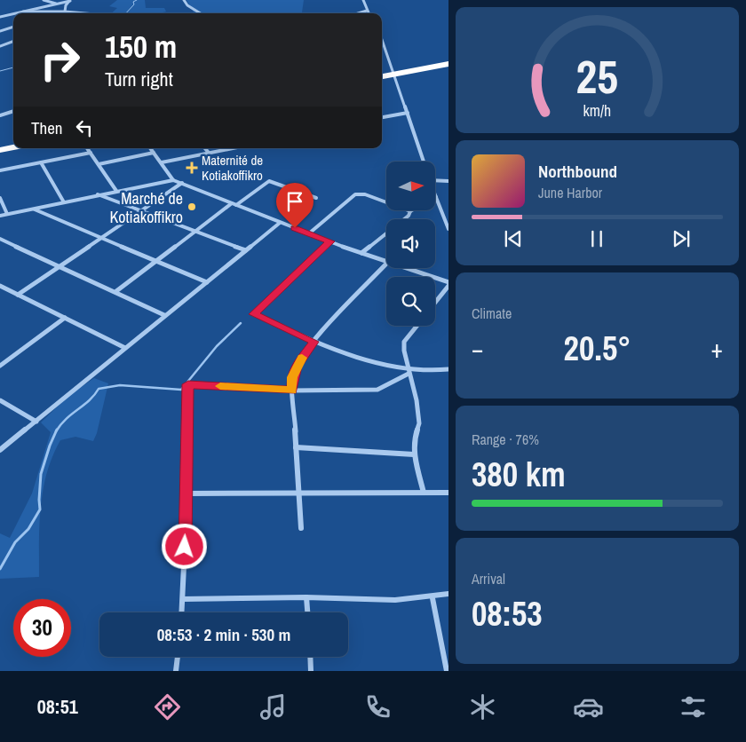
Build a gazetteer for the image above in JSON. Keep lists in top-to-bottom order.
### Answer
{
  "places": {
    "health": ["Maternité de Kotiakoffikro"],
    "other": ["Marché de Kotiakoffikro"]
  },
  "north": "right",
  "page": {
    "turn": ["150 m", "Turn right"],
    "then": "Then",
    "song": ["Northbound", "June Harbor"],
    "tile": [
      "Climate",
      ["Range · 76%", "380 km"],
      ["Arrival", "08:53"]
    ],
    "heat": ["−", "20.5°", "+"],
    "limit": "30",
    "trip": "08:53 · 2 min · 530 m",
    "tabs": "08:51",
    "gauge": ["25", "km/h"]
  }
}
